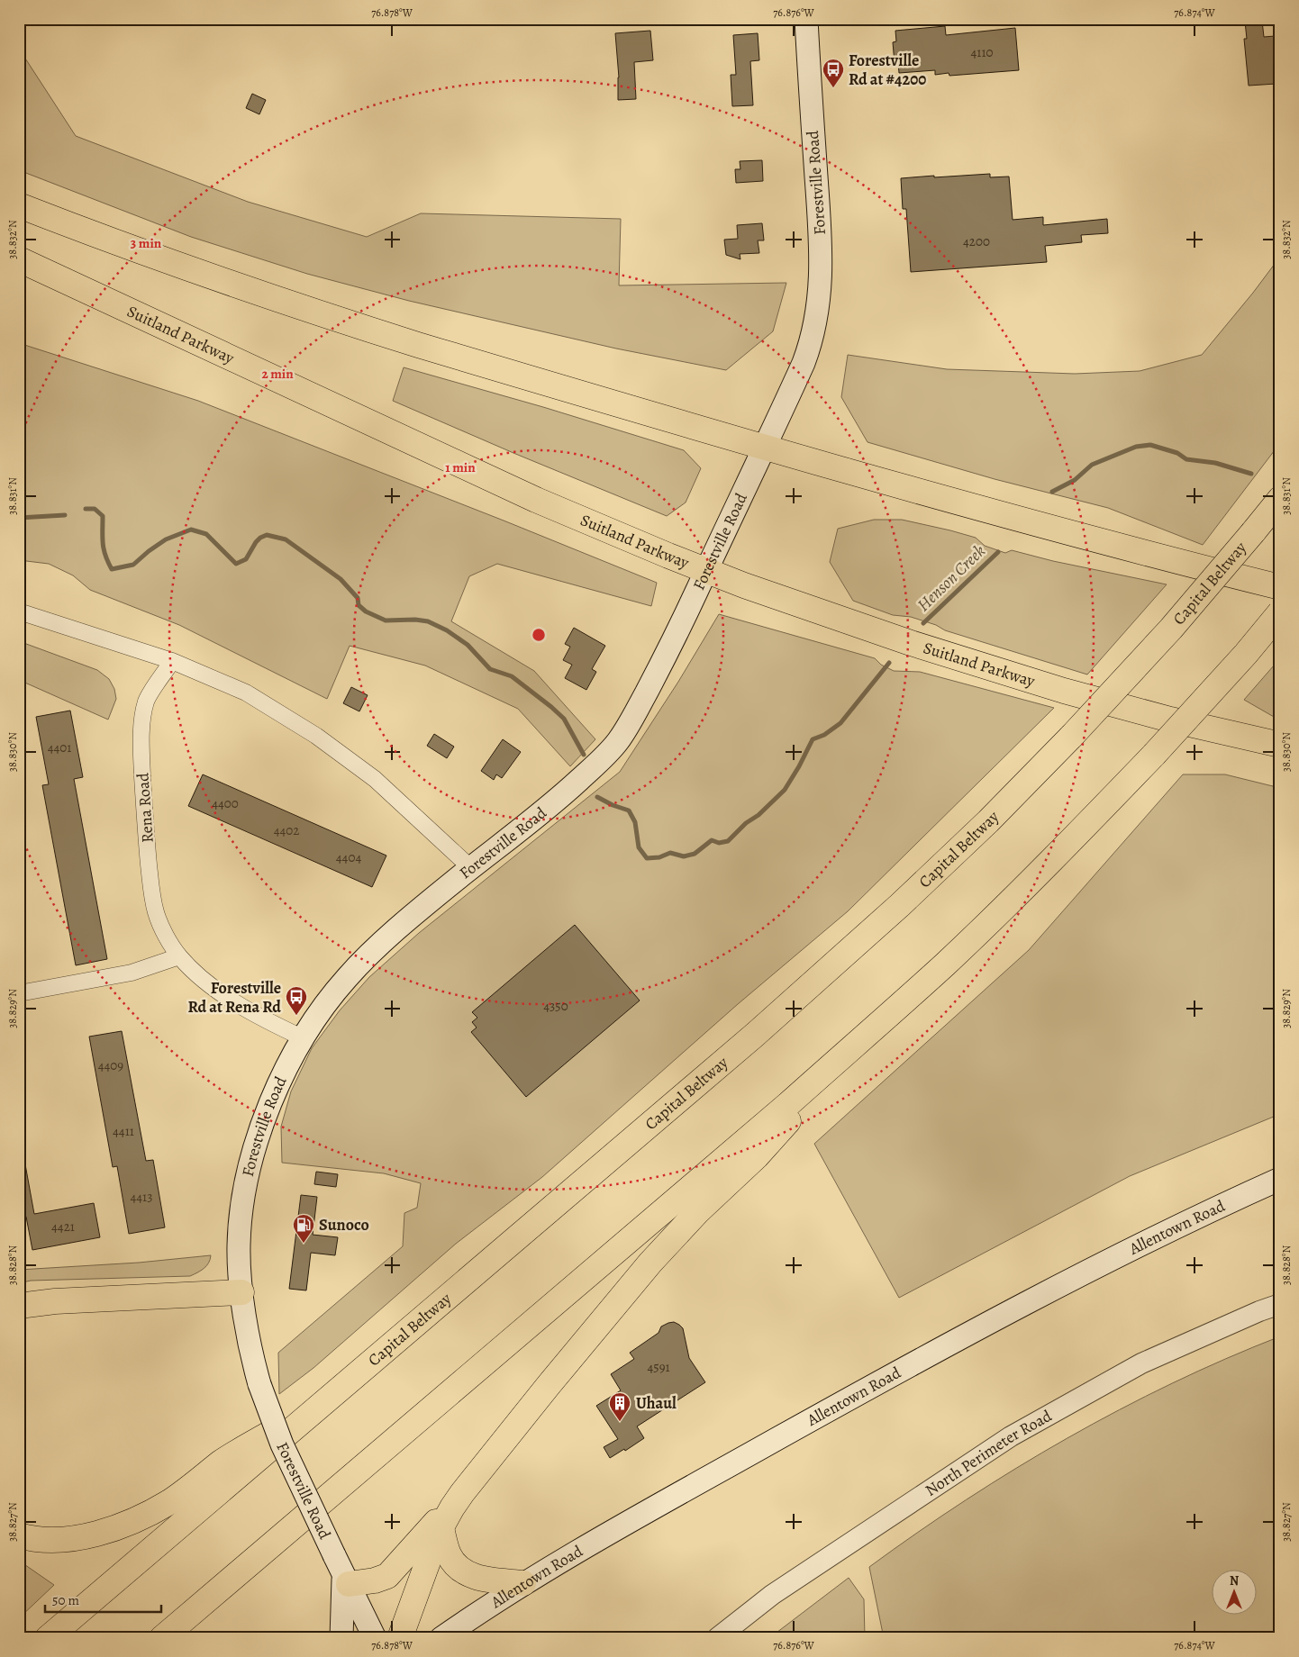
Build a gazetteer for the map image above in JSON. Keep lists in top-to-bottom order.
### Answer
{
  "streets": {
    "highway": ["Suitland Parkway", "Capital Beltway"],
    "main road": ["Forestville Road", "Allentown Road"],
    "street": ["Rena Road", "North Perimeter Road"]
  },
  "crossings": [
    ["Forestville Road", "Suitland Parkway"],
    ["Forestville Road", "Rena Road"]
  ],
  "water": ["Henson Creek"],
  "places": {
    "bus stop": ["Forestville Rd at #4200", "Forestville Rd at Rena Rd"],
    "fuel station": ["Sunoco"],
    "building": ["Uhaul"]
  },
  "house_numbers": [
    "4110",
    "4200",
    "4401",
    "4400",
    "4402",
    "4404",
    "4350",
    "4409",
    "4411",
    "4413",
    "4421",
    "4591"
  ],
  "scale_bar": "50 m",
  "north": "top",
  "coordinates": [
    "76.878°W",
    "76.876°W",
    "76.874°W",
    "38.832°N",
    "38.831°N",
    "38.830°N",
    "38.829°N",
    "38.828°N",
    "38.827°N"
  ],
  "rings": ["3 min", "2 min", "1 min"]
}
